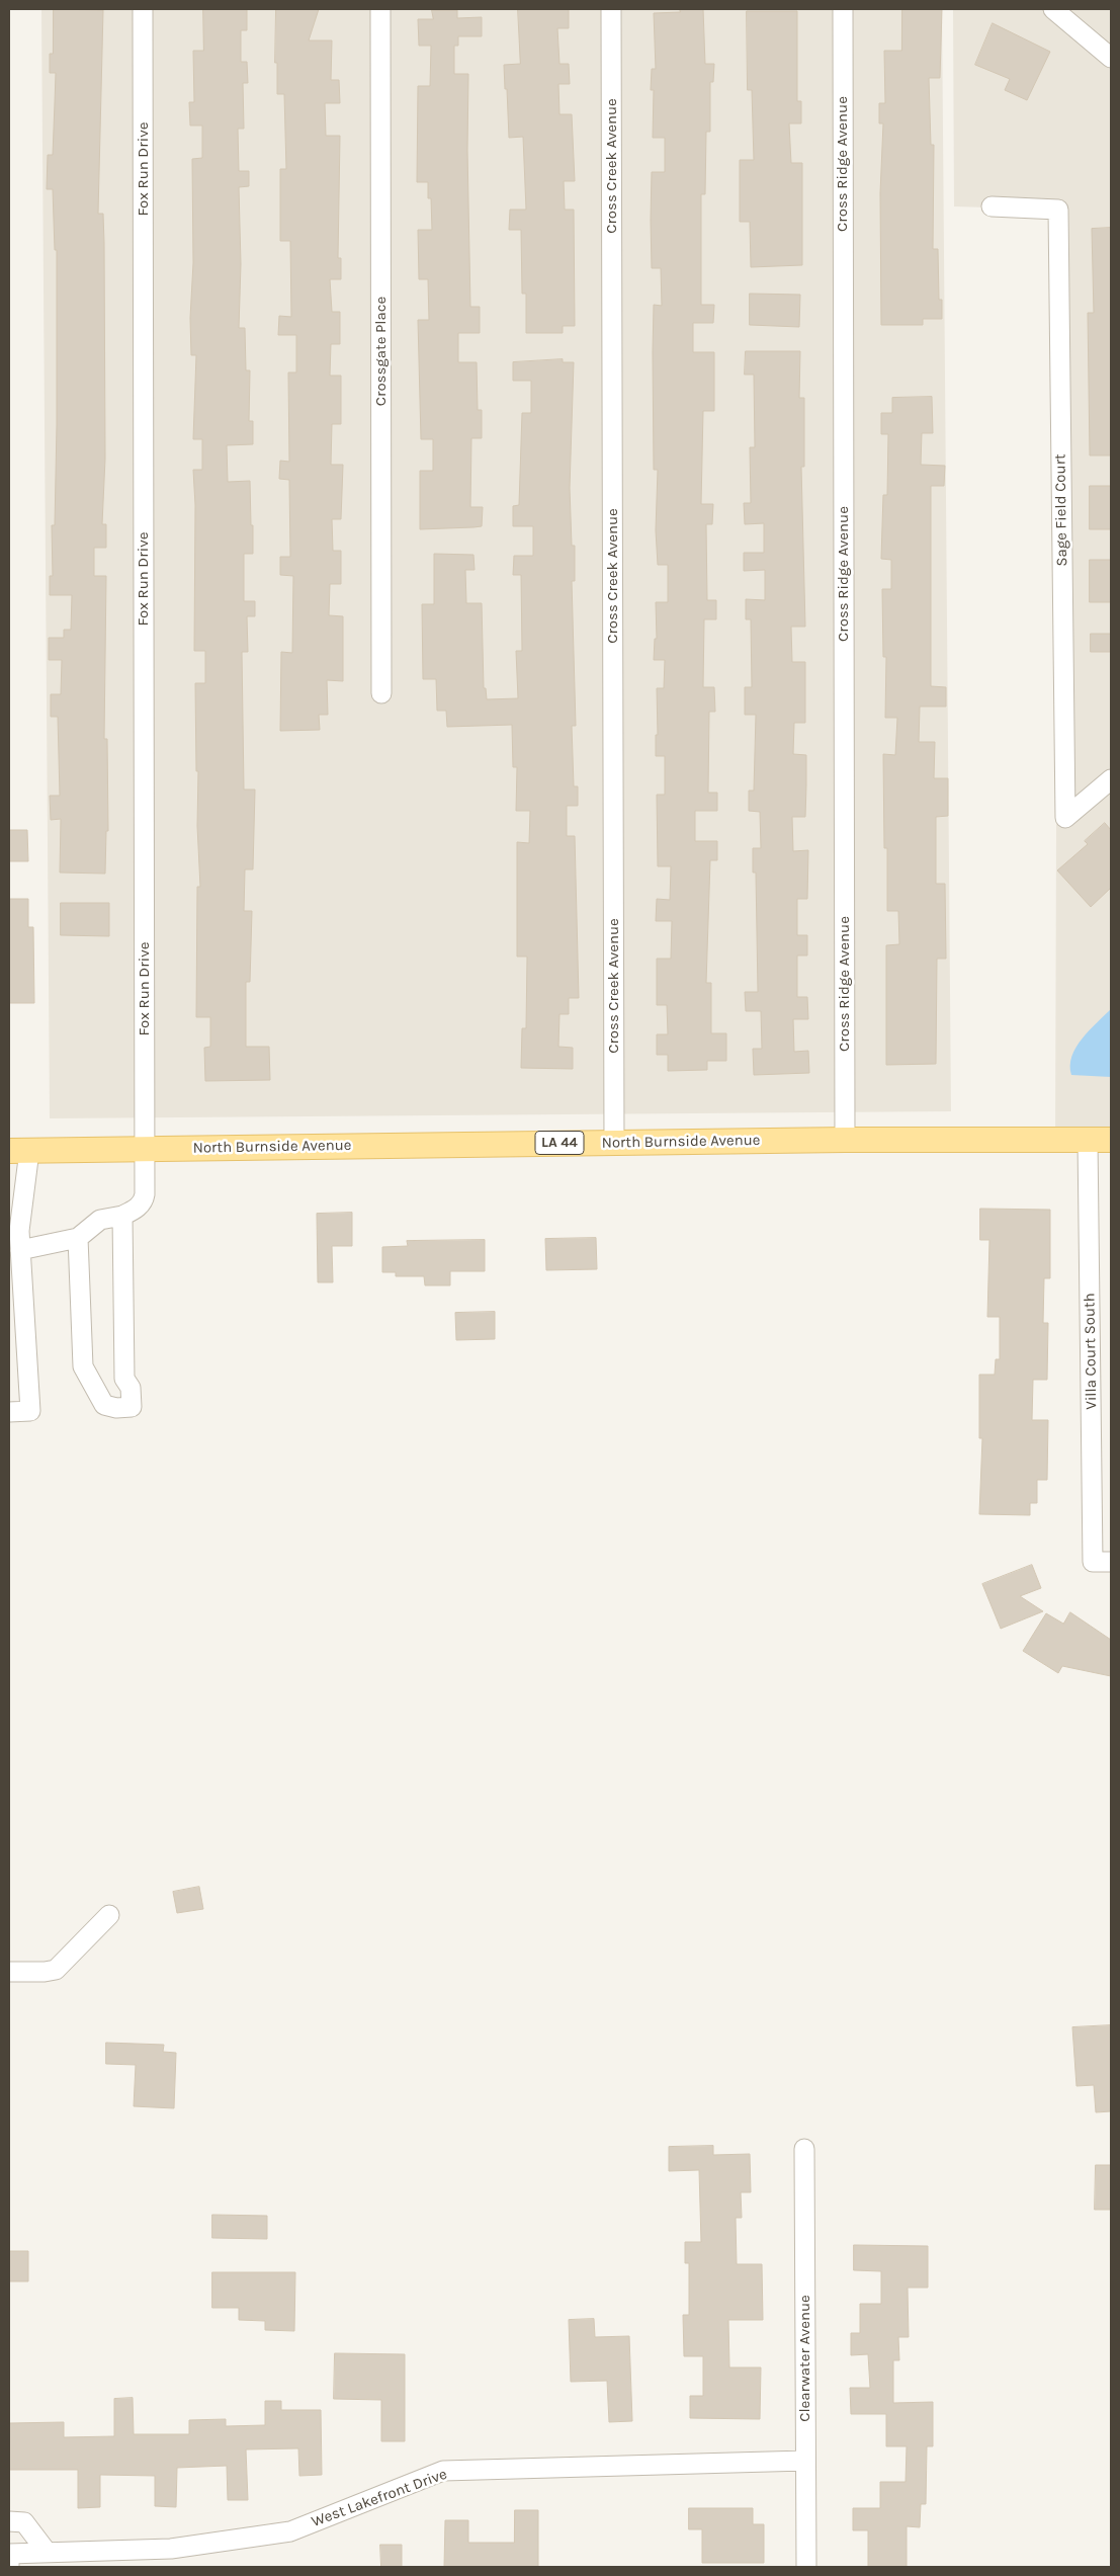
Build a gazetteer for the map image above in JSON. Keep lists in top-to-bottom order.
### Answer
{
  "streets": {
    "main road": ["North Burnside Avenue", "LA 44"],
    "street": [
      "Cross Ridge Avenue",
      "Cross Creek Avenue",
      "Fox Run Drive",
      "Crossgate Place",
      "Sage Field Court",
      "Villa Court South",
      "Clearwater Avenue",
      "West Lakefront Drive"
    ]
  },
  "crossings": [
    ["Cross Ridge Avenue", "North Burnside Avenue"],
    ["Cross Creek Avenue", "North Burnside Avenue"],
    ["Fox Run Drive", "North Burnside Avenue"],
    ["North Burnside Avenue", "Villa Court South"],
    ["Clearwater Avenue", "West Lakefront Drive"]
  ]
}
